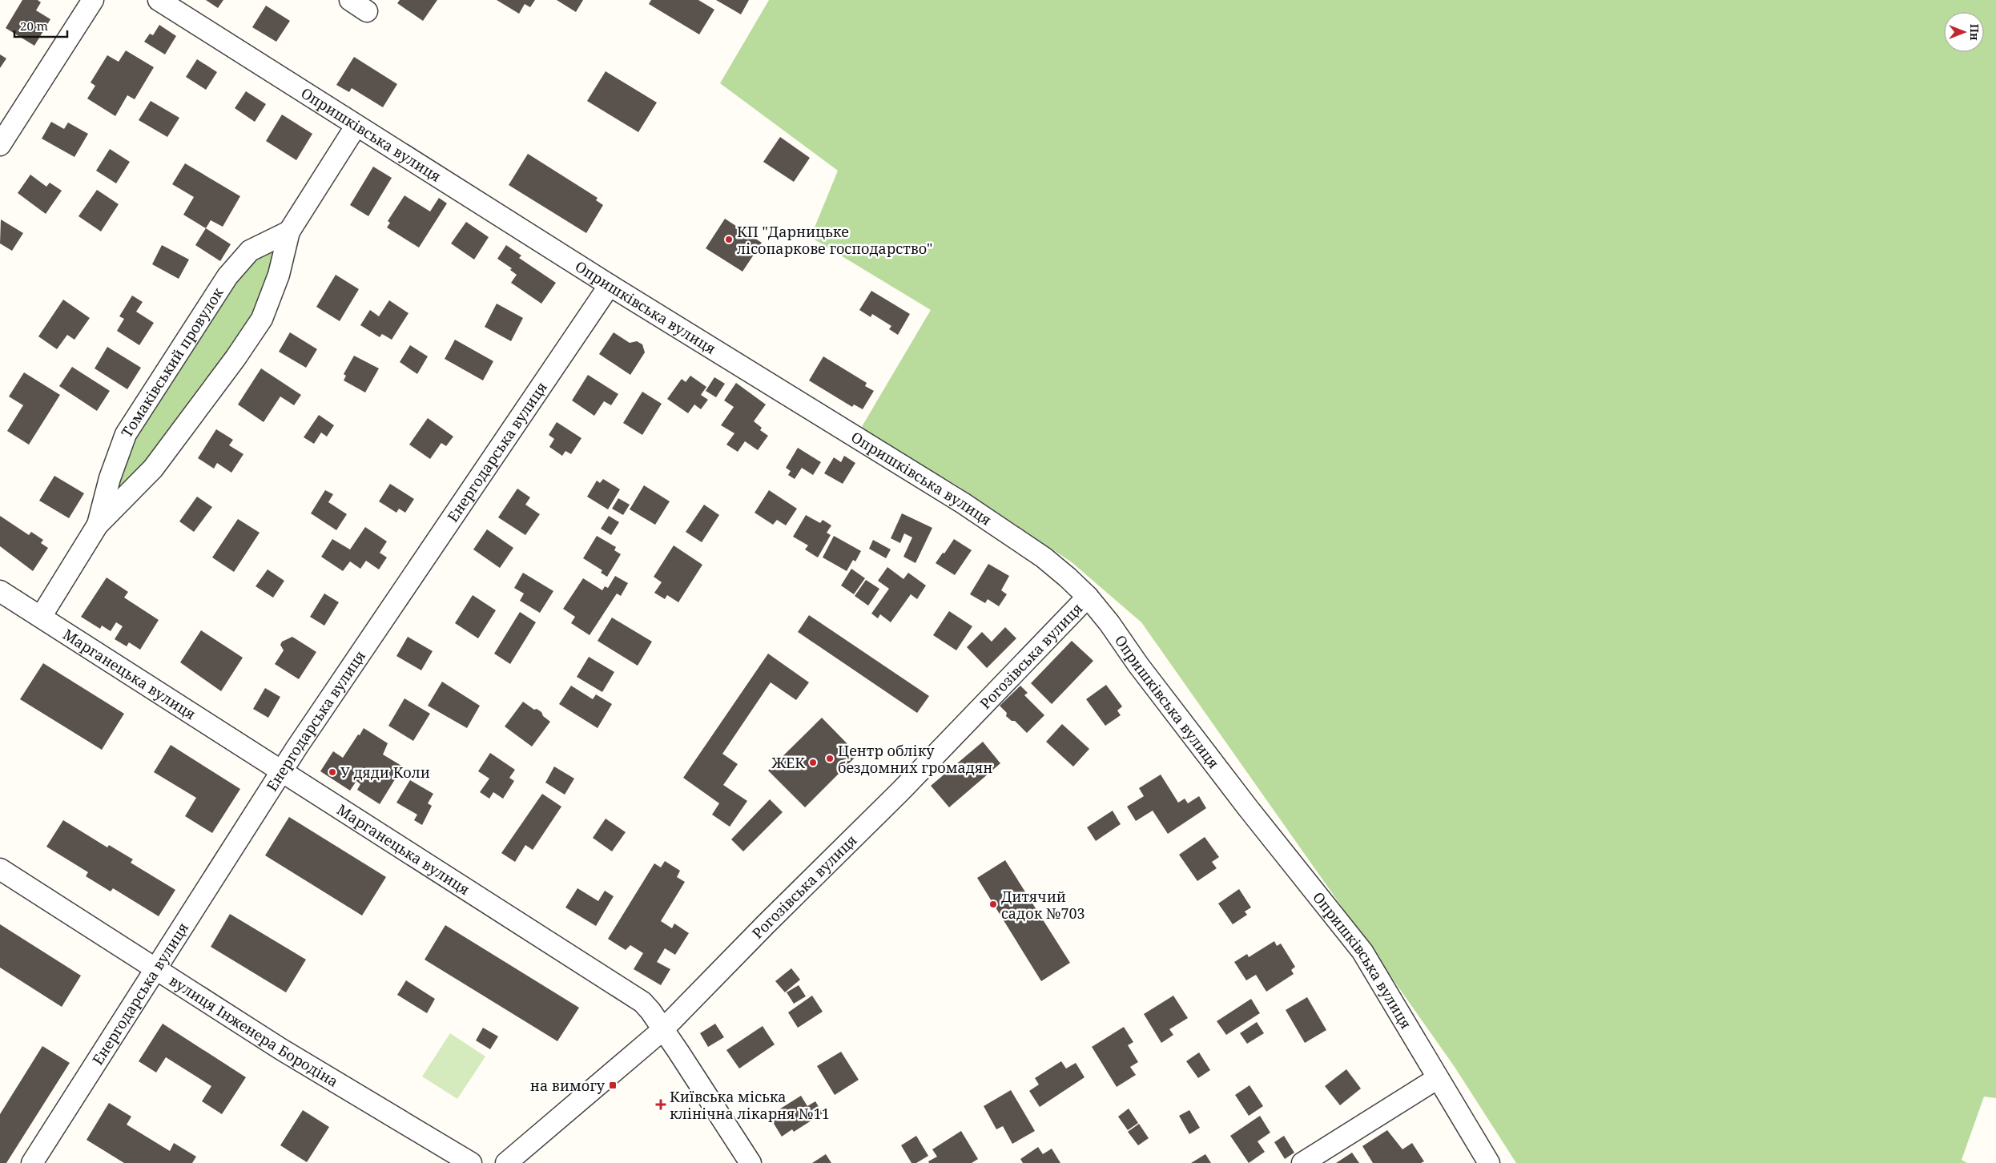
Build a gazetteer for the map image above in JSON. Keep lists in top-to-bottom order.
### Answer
{
  "streets": {
    "street": [
      "Опришківська вулиця",
      "Томаківський провулок",
      "Енергодарська вулиця",
      "Рогозівська вулиця",
      "Марганецька вулиця",
      "вулиця Інженера Бородіна"
    ]
  },
  "crossings": [
    ["Опришківська вулиця", "Томаківський провулок"],
    ["Опришківська вулиця", "Енергодарська вулиця"],
    ["Опришківська вулиця", "Рогозівська вулиця"],
    ["Томаківський провулок", "Марганецька вулиця"],
    ["Енергодарська вулиця", "Марганецька вулиця"],
    ["Енергодарська вулиця", "вулиця Інженера Бородіна"],
    ["Рогозівська вулиця", "Марганецька вулиця"]
  ],
  "places": {
    "other": [
      "КП \"Дарницьке лісопаркове господарство\"",
      "Центр обліку бездомних громадян",
      "ЖЕК",
      "У дяди Коли",
      "Дитячий садок №703"
    ],
    "transit": ["на вимогу"],
    "health": ["Київська міська клінічна лікарня №11"]
  },
  "scale_bar": "20 m",
  "north": "right"
}
